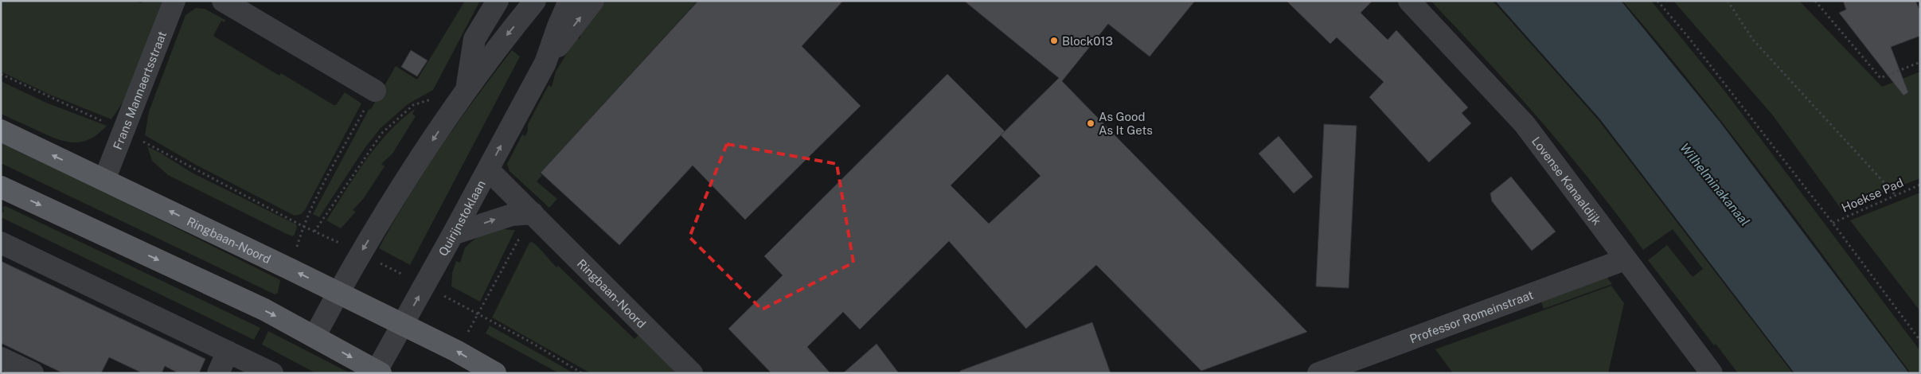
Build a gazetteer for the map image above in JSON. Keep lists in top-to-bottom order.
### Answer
{
  "streets": {
    "main road": ["Ringbaan-Noord"],
    "street": [
      "Frans Mannaertsstraat",
      "Lovense Kanaaldijk",
      "Quirijnstoklaan",
      "Professor Romeinstraat"
    ],
    "path": ["Hoekse Pad"]
  },
  "crossings": [
    ["Frans Mannaertsstraat", "Ringbaan-Noord"],
    ["Lovense Kanaaldijk", "Professor Romeinstraat"],
    ["Quirijnstoklaan", "Ringbaan-Noord"]
  ],
  "water": ["Wilhelminakanaal"],
  "places": ["Block013", "As Good As It Gets"]
}
